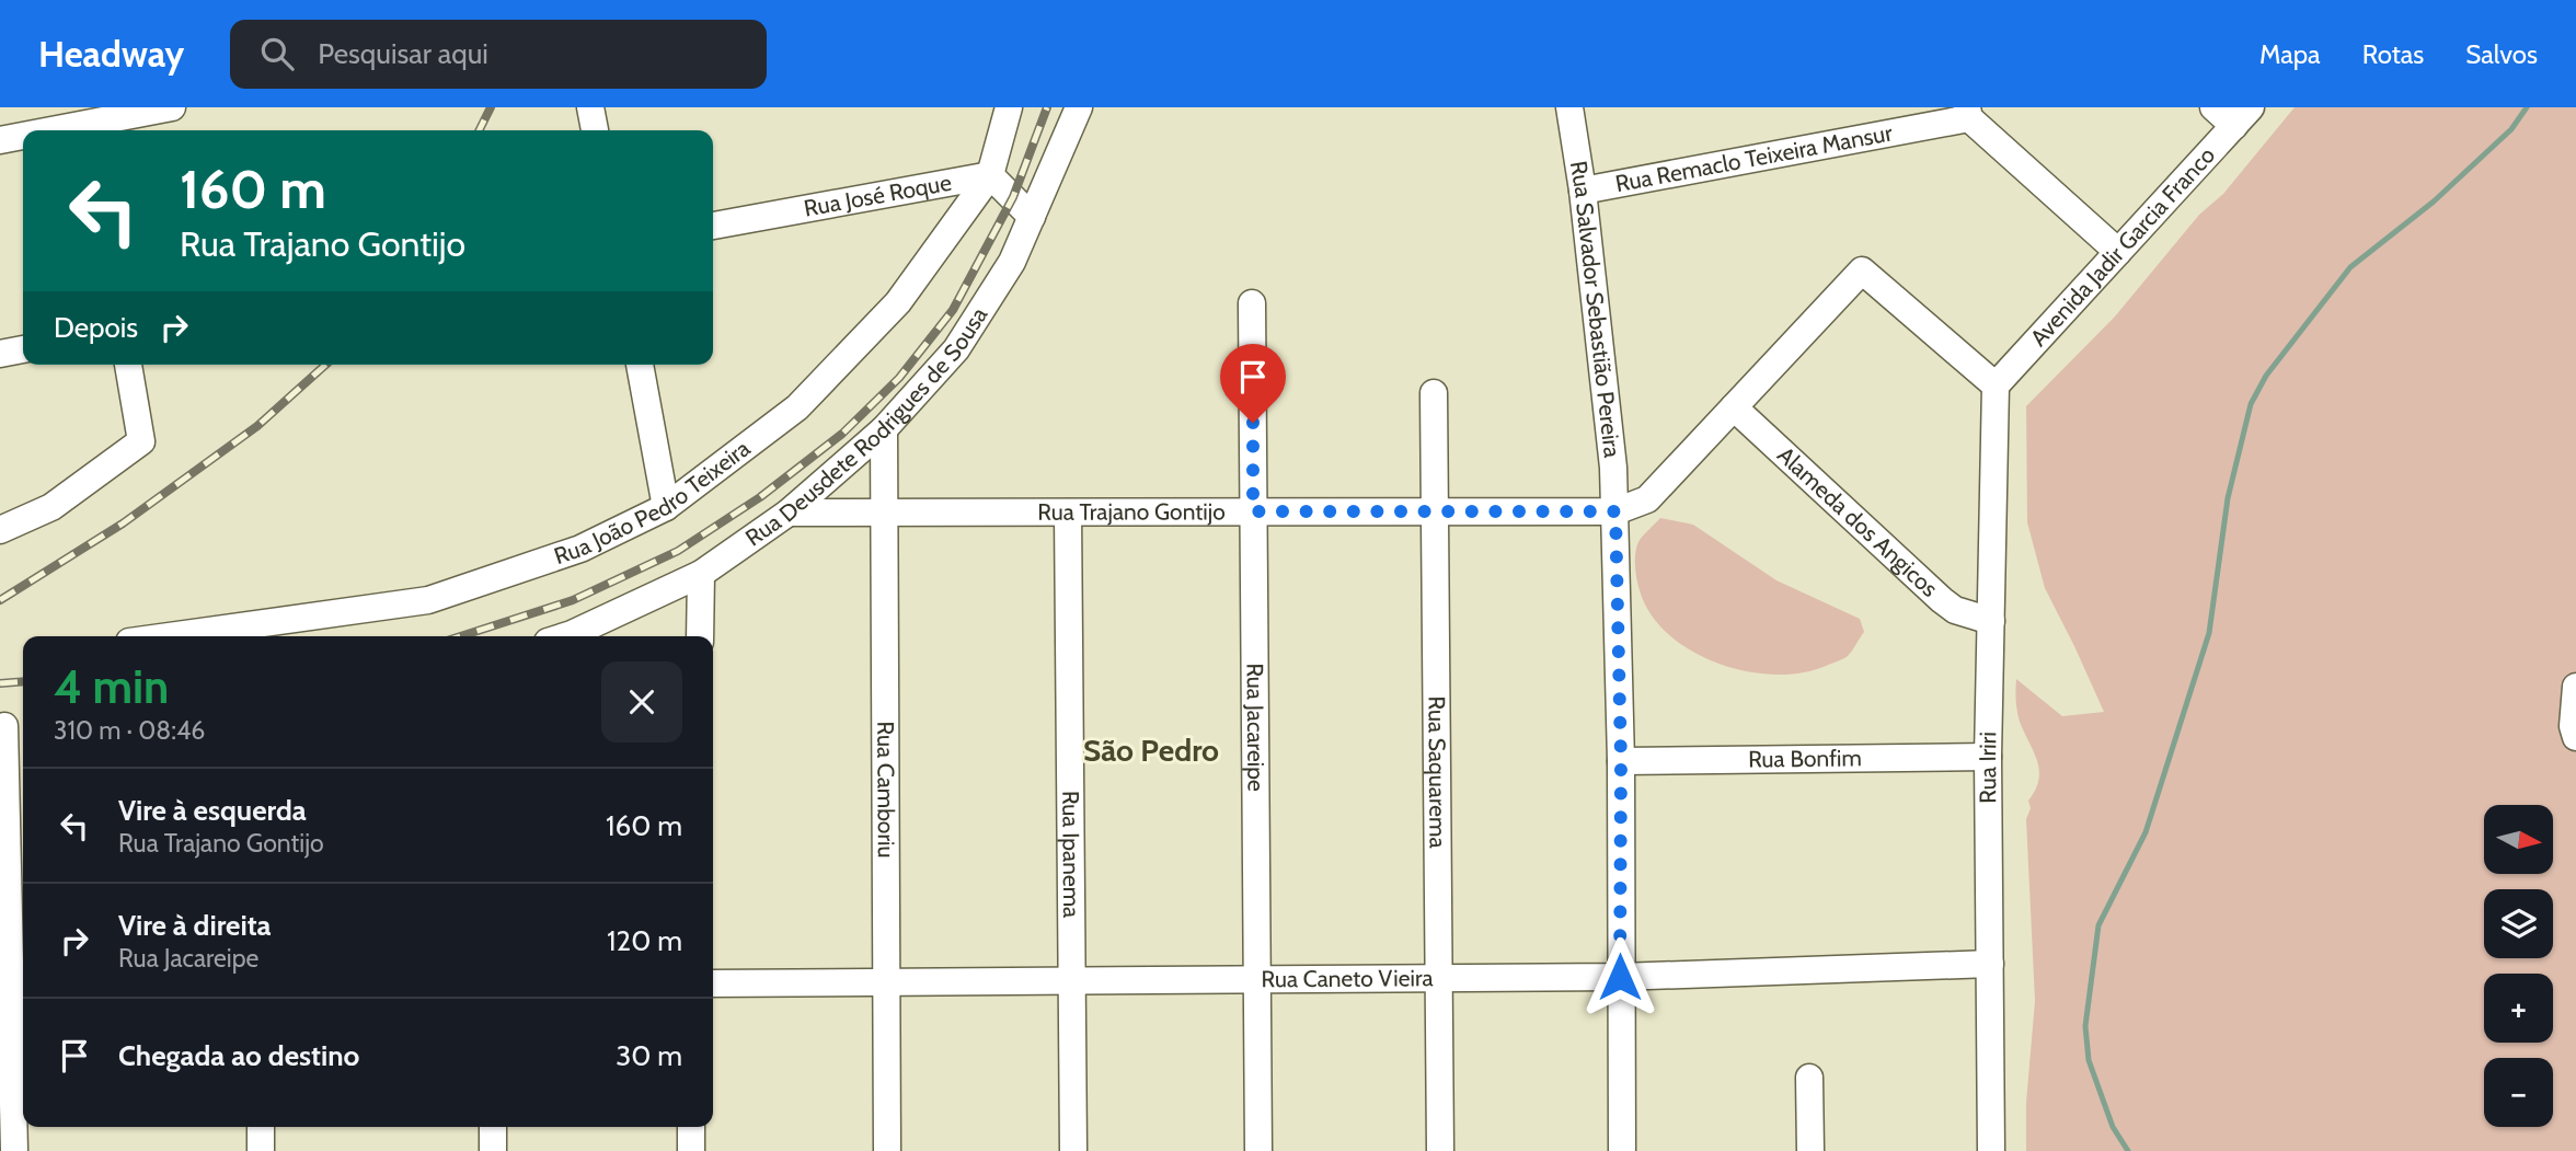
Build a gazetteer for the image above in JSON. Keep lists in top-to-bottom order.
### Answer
{
  "streets": {
    "street": [
      "Rua Remaclo Teixeira Mansur",
      "Rua José Roque",
      "Avenida Jadir Garcia Franco",
      "Rua Salvador Sebastião Pereira",
      "Rua Deusdete Rodrigues de Sousa",
      "Rua João Pedro Teixeira",
      "Rua Trajano Gontijo",
      "Alameda dos Angicos",
      "Rua Jacareipe",
      "Rua Bonfim",
      "Rua Iriri",
      "Rua Saquarema",
      "Rua Camboriu",
      "Rua Ipanema",
      "Rua Caneto Vieira"
    ]
  },
  "crossings": [
    ["Rua Remaclo Teixeira Mansur", "Rua Salvador Sebastião Pereira"],
    ["Rua José Roque", "Rua João Pedro Teixeira"],
    ["Avenida Jadir Garcia Franco", "Rua Iriri"],
    ["Rua Salvador Sebastião Pereira", "Rua Trajano Gontijo"],
    ["Rua Salvador Sebastião Pereira", "Rua Bonfim"],
    ["Rua Salvador Sebastião Pereira", "Rua Caneto Vieira"],
    ["Rua Deusdete Rodrigues de Sousa", "Rua Trajano Gontijo"],
    ["Rua Deusdete Rodrigues de Sousa", "Rua Camboriu"],
    ["Rua Trajano Gontijo", "Rua Jacareipe"],
    ["Rua Trajano Gontijo", "Rua Saquarema"],
    ["Rua Trajano Gontijo", "Rua Camboriu"],
    ["Rua Trajano Gontijo", "Rua Ipanema"],
    ["Alameda dos Angicos", "Rua Iriri"],
    ["Rua Jacareipe", "Rua Caneto Vieira"],
    ["Rua Bonfim", "Rua Iriri"],
    ["Rua Iriri", "Rua Caneto Vieira"],
    ["Rua Saquarema", "Rua Caneto Vieira"],
    ["Rua Camboriu", "Rua Caneto Vieira"],
    ["Rua Ipanema", "Rua Caneto Vieira"]
  ],
  "districts": ["São Pedro"],
  "north": "right",
  "page": {
    "header": "Headway",
    "search": "Pesquisar aqui",
    "nav": ["Mapa", "Rotas", "Salvos"],
    "turn": ["160 m", "Rua Trajano Gontijo"],
    "then": "Depois",
    "heading": ["4 min", "310 m · 08:46"],
    "list": [
      {
        "name": "Vire à esquerda",
        "note": "Rua Trajano Gontijo",
        "value": "160 m"
      },
      {
        "name": "Vire à direita",
        "note": "Rua Jacareipe",
        "value": "120 m"
      },
      {
        "name": "Chegada ao destino",
        "value": "30 m"
      }
    ],
    "map_buttons": ["+", "−"]
  }
}
